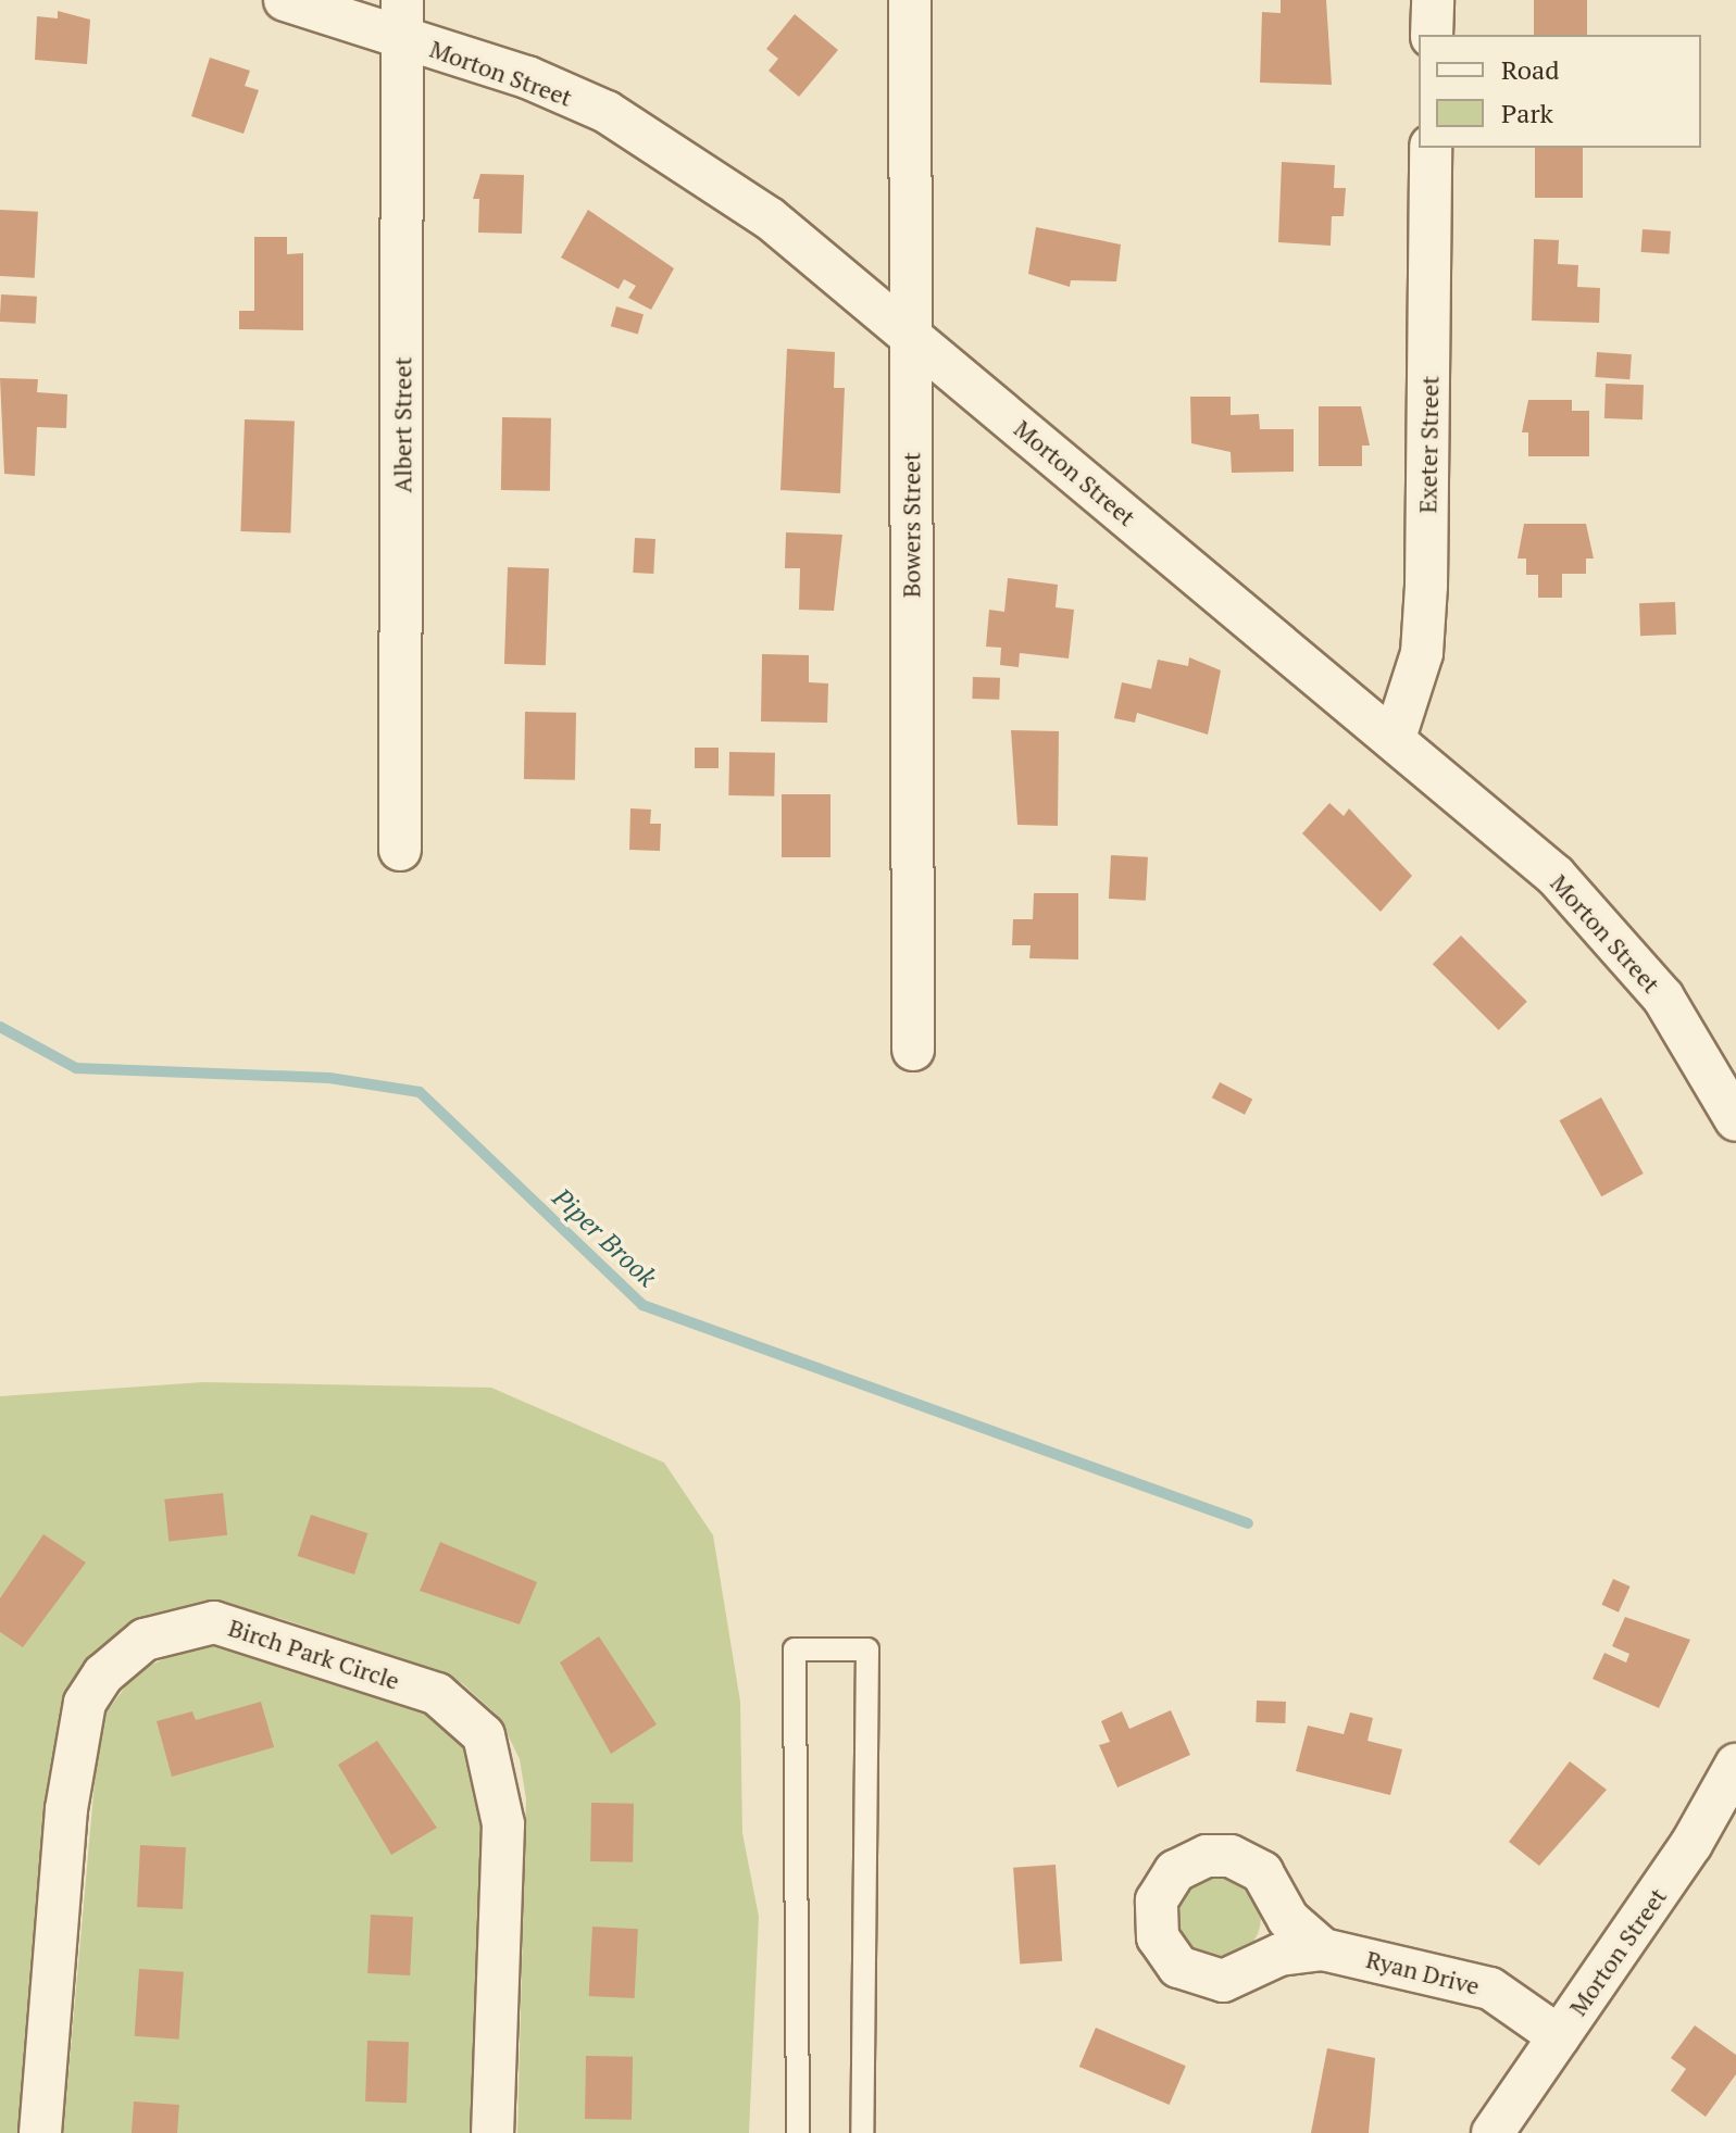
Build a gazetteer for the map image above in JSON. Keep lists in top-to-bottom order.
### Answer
{
  "streets": {
    "street": [
      "Morton Street",
      "Albert Street",
      "Exeter Street",
      "Bowers Street",
      "Birch Park Circle",
      "Ryan Drive"
    ]
  },
  "crossings": [
    ["Morton Street", "Albert Street"],
    ["Morton Street", "Exeter Street"],
    ["Morton Street", "Bowers Street"],
    ["Morton Street", "Ryan Drive"]
  ],
  "water": ["Piper Brook"],
  "legend": ["Road", "Park"]
}
